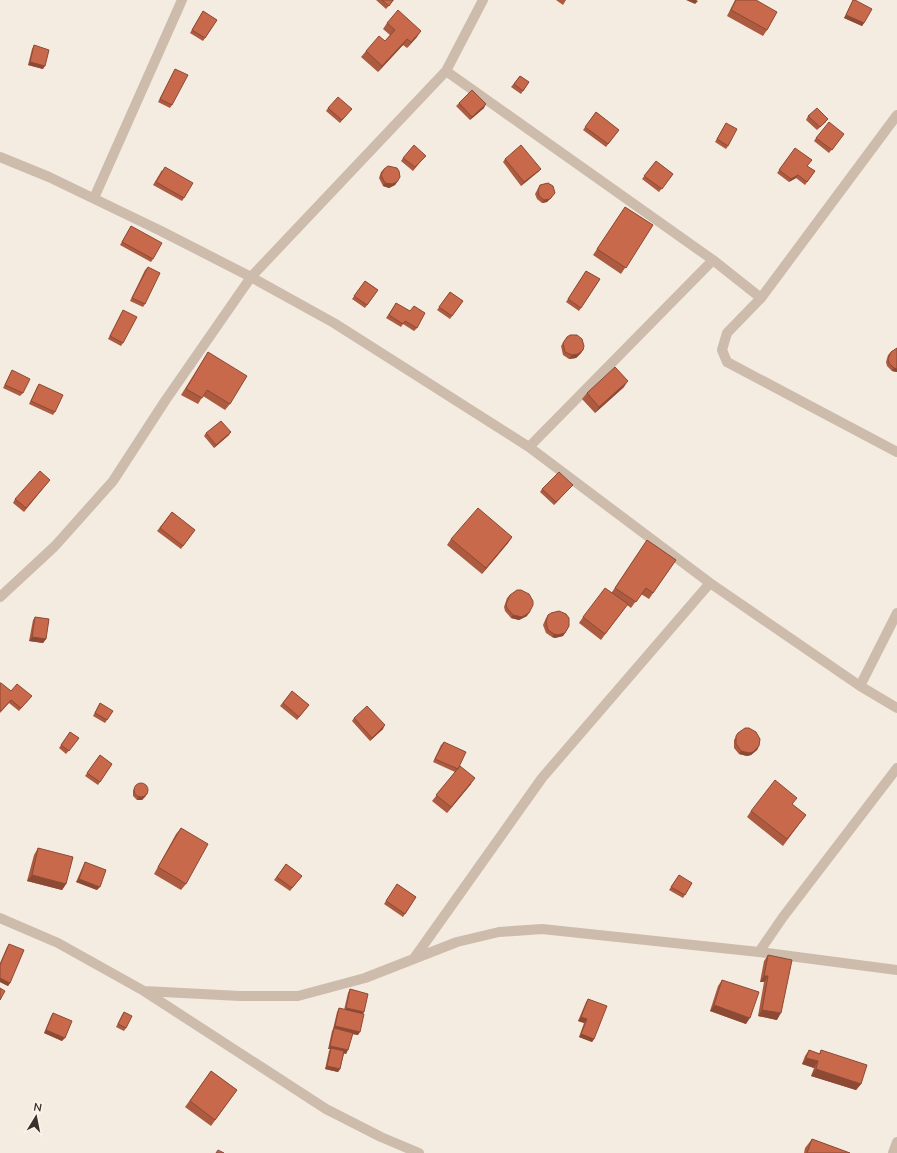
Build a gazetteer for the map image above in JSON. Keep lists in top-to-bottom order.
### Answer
{
  "north": "top"
}
